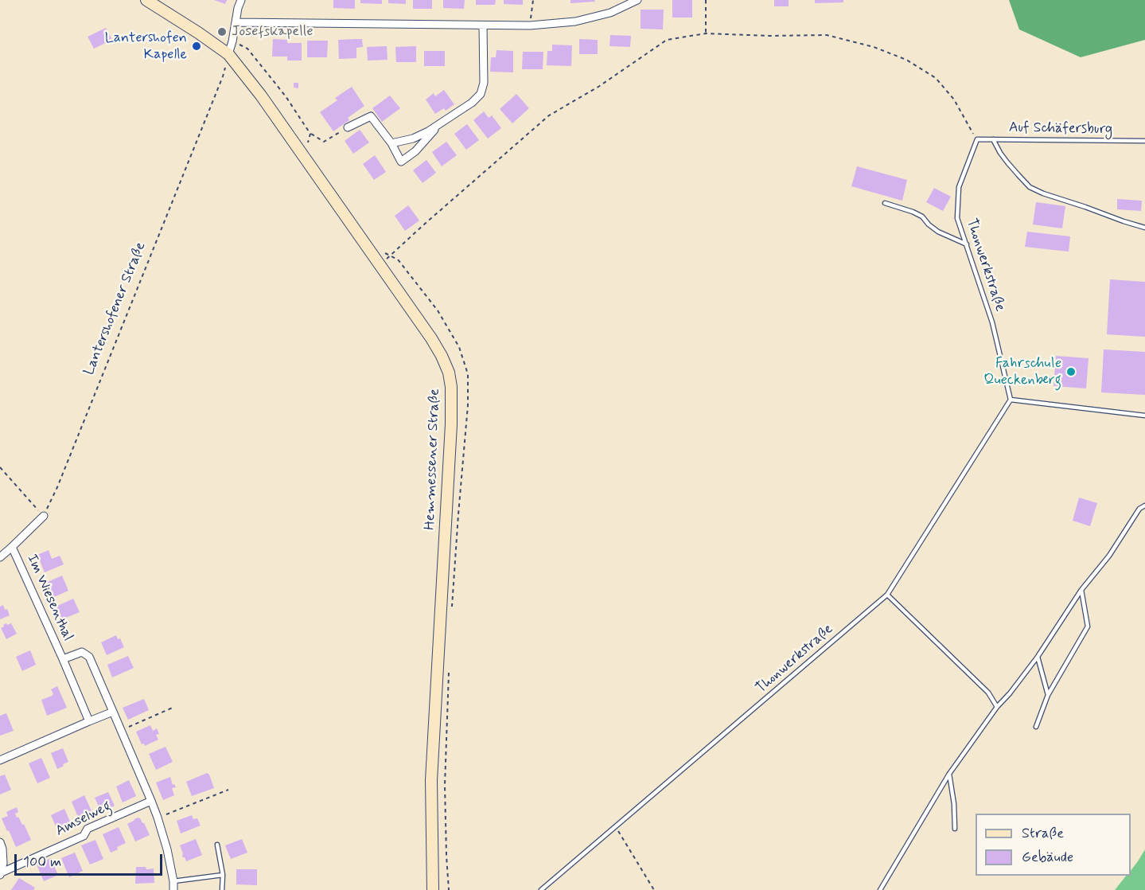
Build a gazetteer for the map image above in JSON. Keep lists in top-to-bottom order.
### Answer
{
  "streets": {
    "main road": ["Hemmessener Straße"],
    "street": ["Im Wiesenthal", "Amselweg"],
    "lane": ["Auf Schäfersburg", "Thonwerkstraße"],
    "path": ["Lantershofener Straße"]
  },
  "crossings": [
    ["Auf Schäfersburg", "Thonwerkstraße"],
    ["Lantershofener Straße", "Hemmessener Straße"],
    ["Im Wiesenthal", "Amselweg"]
  ],
  "places": ["Josefskapelle", "Lantershofen Kapelle", "Fahrschule Queckenberg"],
  "legend": ["Straße", "Gebäude"],
  "scale_bar": "100 m"
}
